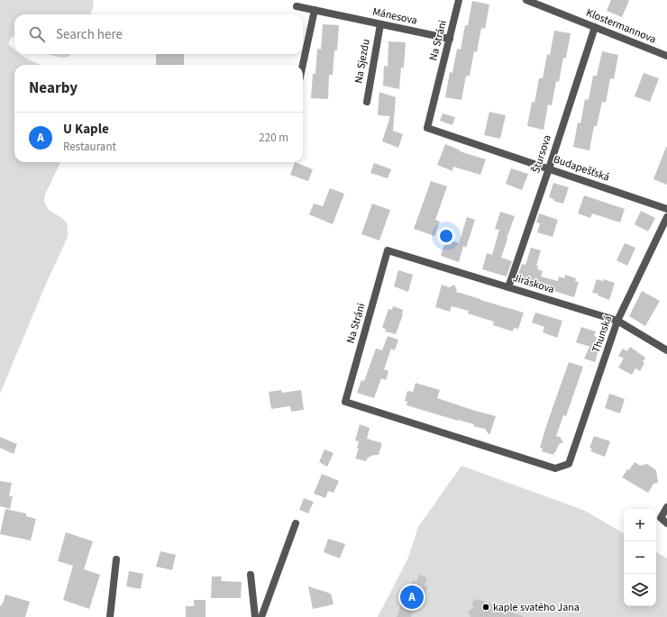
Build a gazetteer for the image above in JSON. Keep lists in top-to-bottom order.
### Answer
{
  "streets": {
    "street": [
      "Mánesova",
      "Klostermannova",
      "Na Stráni",
      "Na Sjezdu",
      "Štursova",
      "Budapešťská",
      "Jiráskova",
      "Thunská"
    ]
  },
  "crossings": [
    ["Mánesova", "Na Stráni"],
    ["Mánesova", "Na Sjezdu"],
    ["Klostermannova", "Štursova"],
    ["Na Stráni", "Budapešťská"],
    ["Na Stráni", "Jiráskova"],
    ["Na Stráni", "Thunská"],
    ["Štursova", "Budapešťská"],
    ["Štursova", "Jiráskova"],
    ["Jiráskova", "Thunská"]
  ],
  "places": ["kaple svatého Jana"],
  "page": {
    "search": "Search here",
    "heading": "Nearby",
    "list": [
      {
        "mark": "A",
        "name": "U Kaple",
        "note": "Restaurant",
        "value": "220 m"
      }
    ],
    "map_buttons": ["+", "−"],
    "pins": "A"
  }
}
